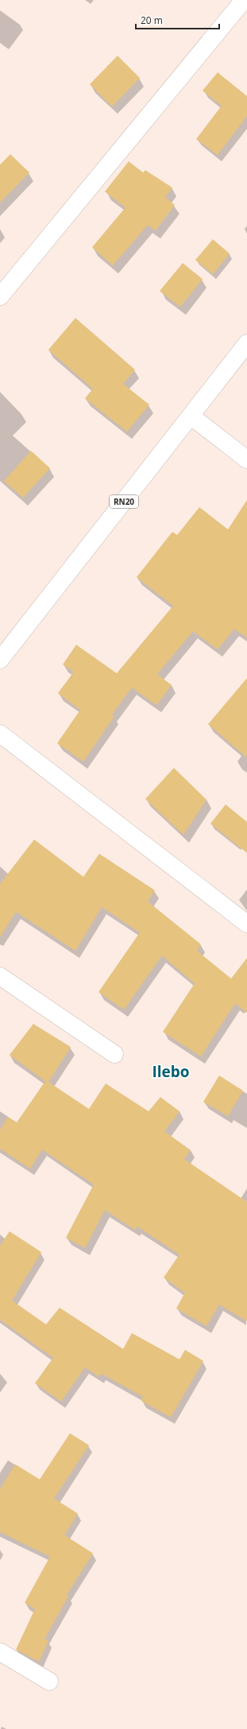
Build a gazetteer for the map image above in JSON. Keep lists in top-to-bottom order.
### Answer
{
  "streets": {
    "street": ["RN20"]
  },
  "districts": ["Ilebo"],
  "scale_bar": "20 m"
}
